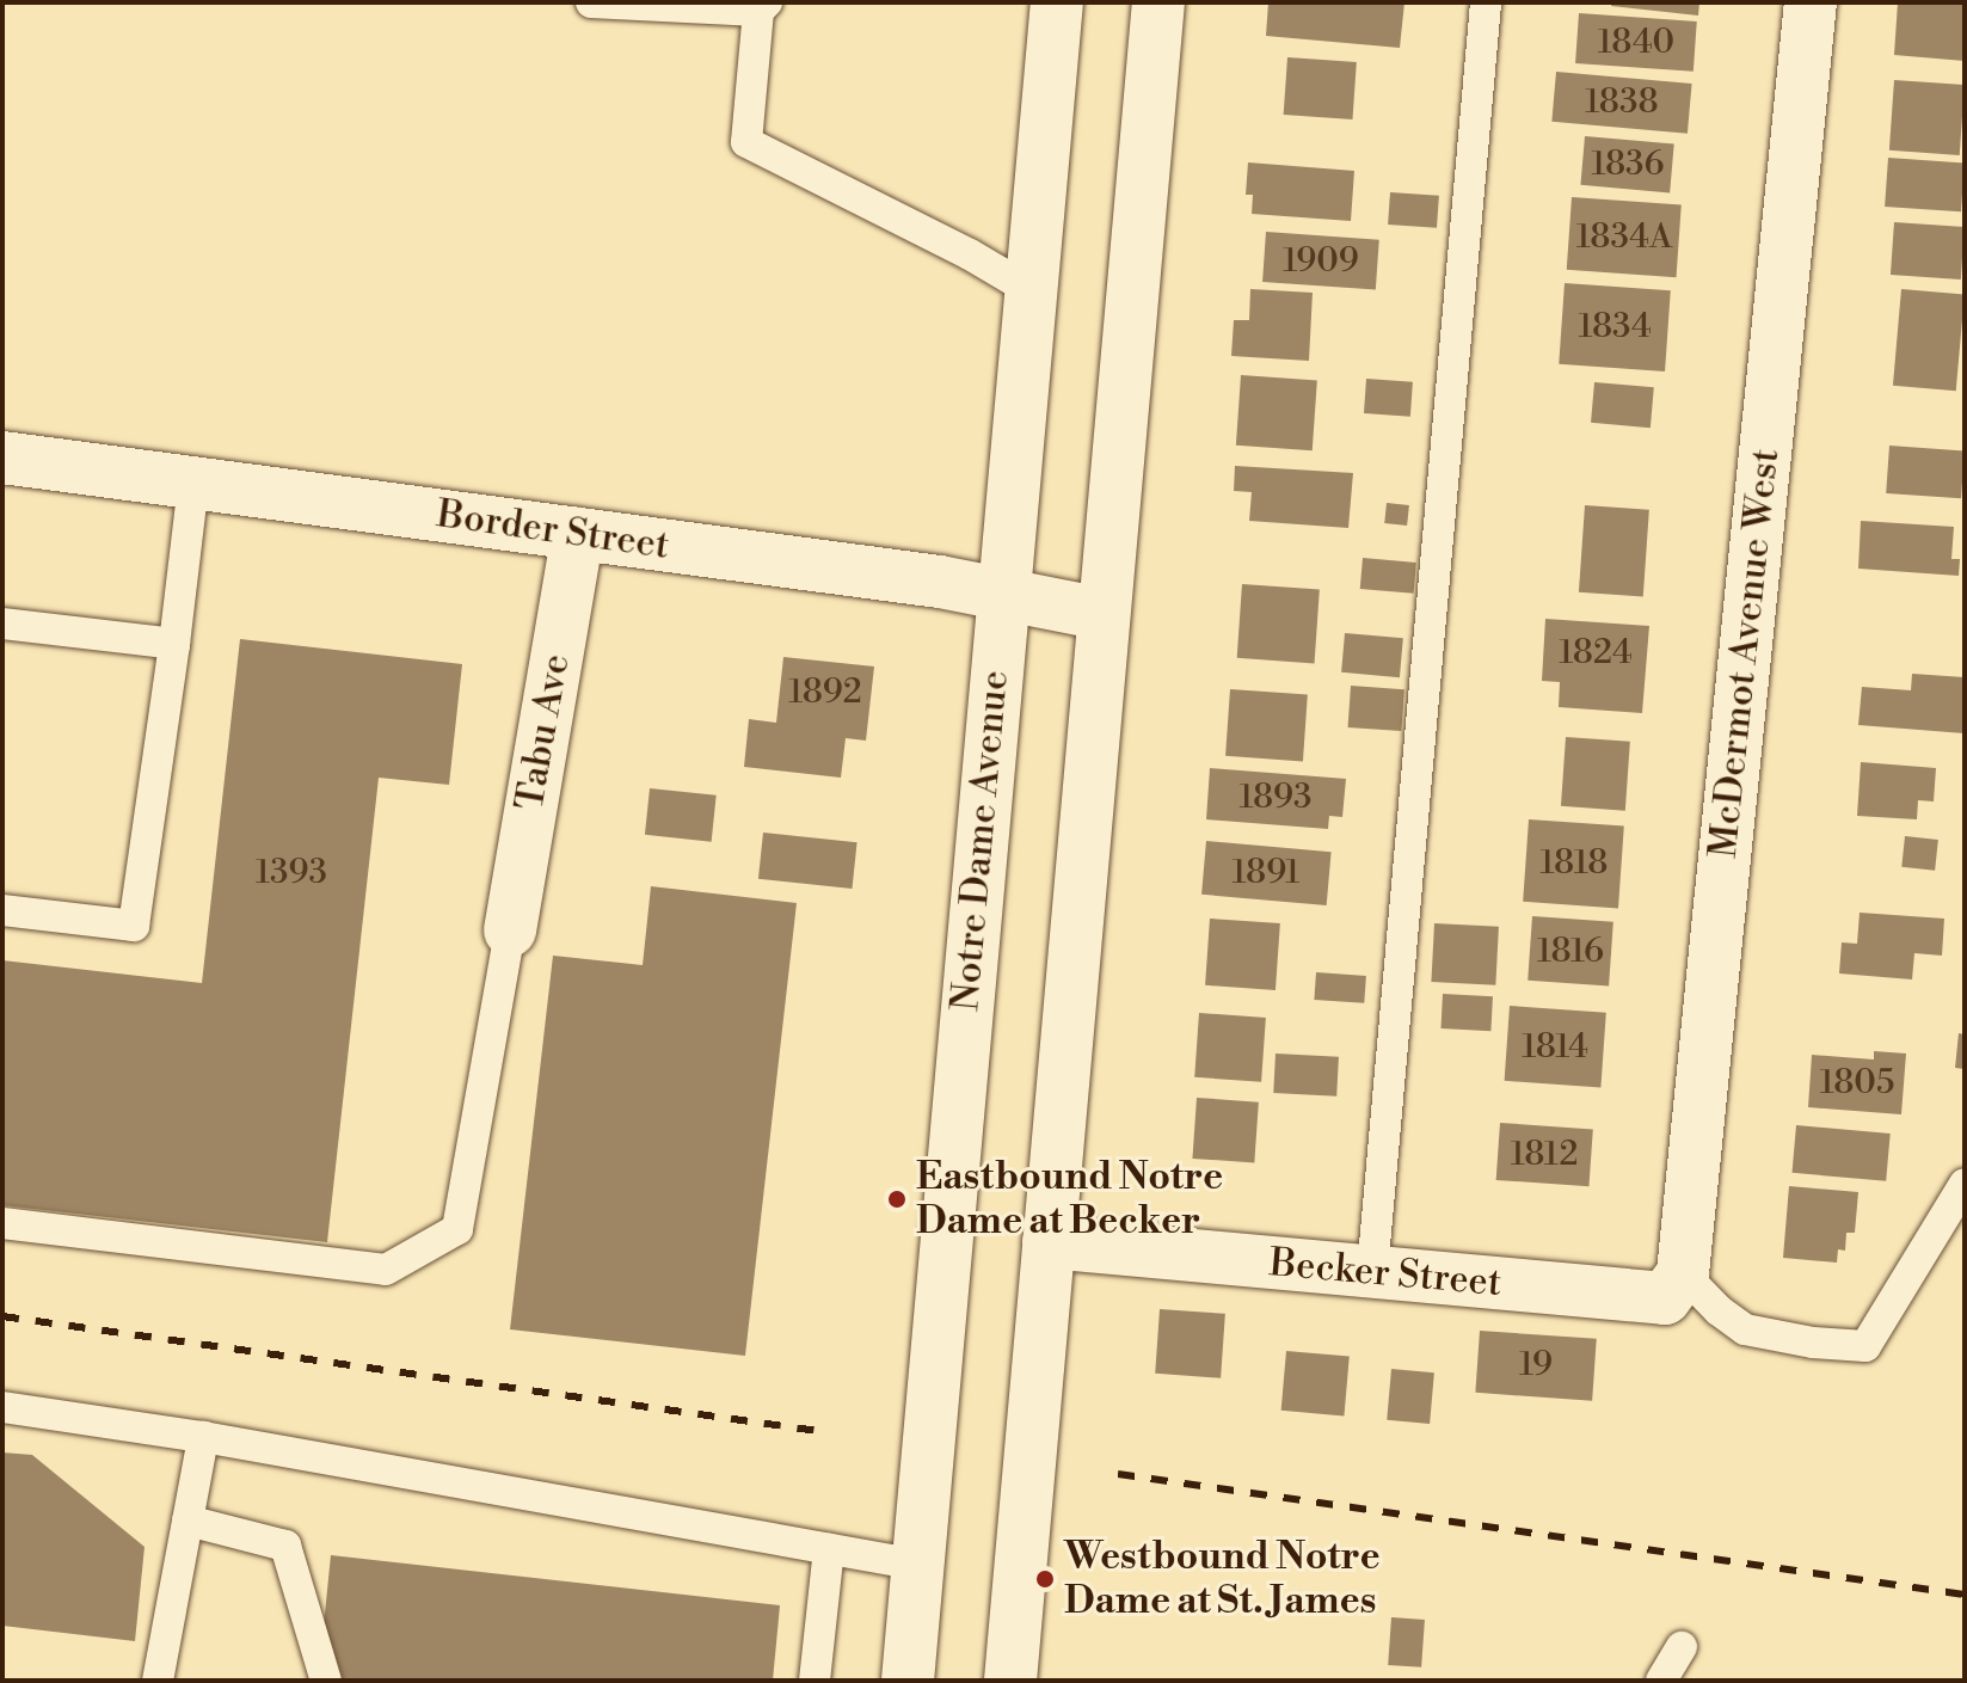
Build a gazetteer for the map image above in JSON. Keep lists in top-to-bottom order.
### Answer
{
  "streets": {
    "street": [
      "Border Street",
      "McDermot Avenue West",
      "Tabu Ave",
      "Notre Dame Avenue",
      "Becker Street"
    ]
  },
  "crossings": [
    ["Border Street", "Tabu Ave"],
    ["Border Street", "Notre Dame Avenue"],
    ["McDermot Avenue West", "Becker Street"]
  ],
  "places": ["Eastbound Notre Dame at Becker", "Westbound Notre Dame at St. James"],
  "house_numbers": [
    "1840",
    "1838",
    "1836",
    "1834A",
    "1909",
    "1834",
    "1824",
    "1892",
    "1893",
    "1818",
    "1393",
    "1891",
    "1816",
    "1814",
    "1805",
    "1812",
    "19"
  ]
}
